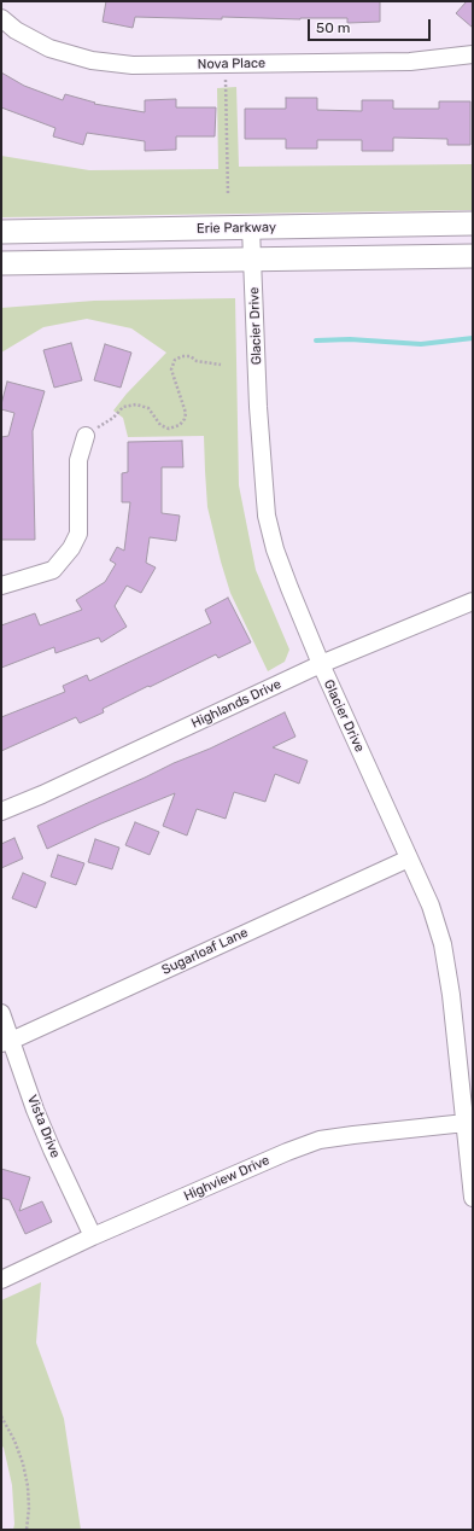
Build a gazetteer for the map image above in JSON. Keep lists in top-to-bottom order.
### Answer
{
  "streets": {
    "main road": ["Erie Parkway"],
    "street": [
      "Nova Place",
      "Glacier Drive",
      "Highlands Drive",
      "Sugarloaf Lane",
      "Vista Drive",
      "Highview Drive"
    ]
  },
  "crossings": [
    ["Erie Parkway", "Glacier Drive"],
    ["Glacier Drive", "Highlands Drive"],
    ["Glacier Drive", "Sugarloaf Lane"],
    ["Glacier Drive", "Highview Drive"],
    ["Sugarloaf Lane", "Vista Drive"],
    ["Vista Drive", "Highview Drive"]
  ],
  "scale_bar": "50 m"
}
